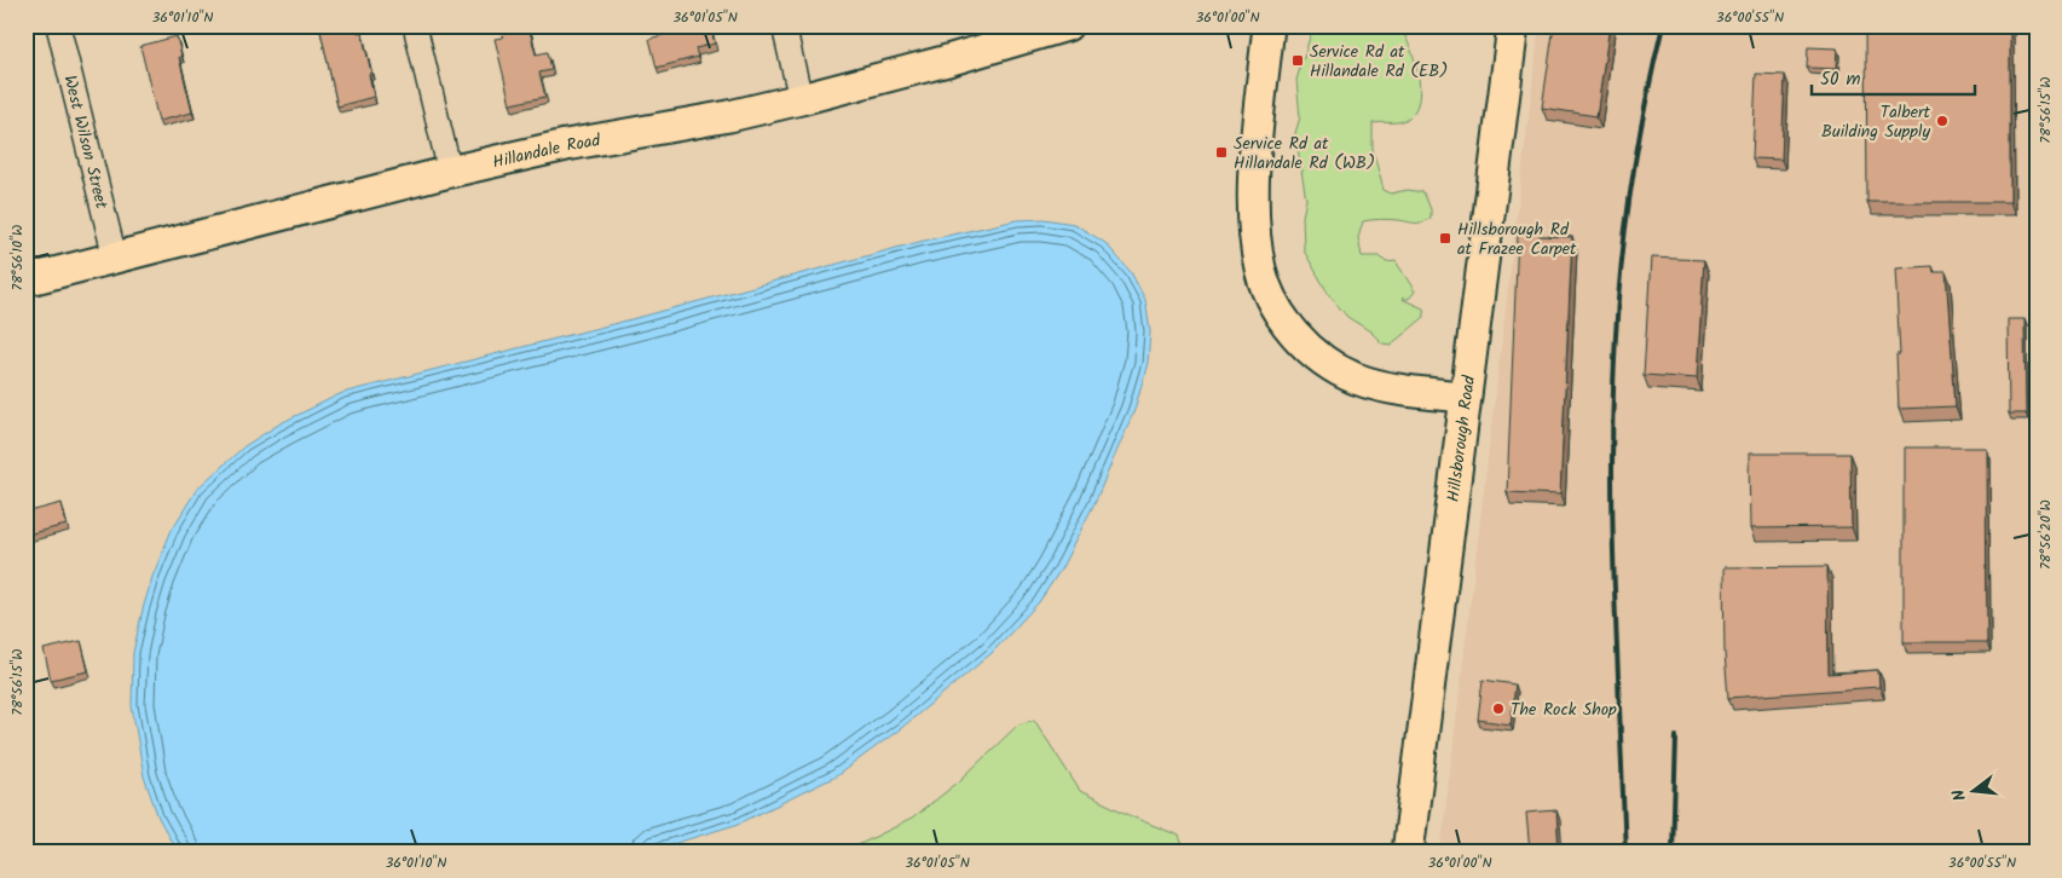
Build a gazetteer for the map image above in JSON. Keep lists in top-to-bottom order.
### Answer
{
  "streets": {
    "main road": ["Hillandale Road", "Hillsborough Road"],
    "street": ["West Wilson Street"]
  },
  "crossings": [
    ["West Wilson Street", "Hillandale Road"]
  ],
  "places": {
    "transit": ["Service Rd at Hillandale Rd (EB)", "Service Rd at Hillandale Rd (WB)", "Hillsborough Rd at Frazee Carpet"],
    "other": ["Talbert Building Supply", "The Rock Shop"]
  },
  "scale_bar": "50 m",
  "north": "left",
  "coordinates": [
    "36°01'10\"N",
    "36°01'05\"N",
    "36°01'00\"N",
    "36°00'55\"N",
    "78°56'15\"W",
    "78°56'10\"W",
    "78°56'20\"W"
  ]
}
